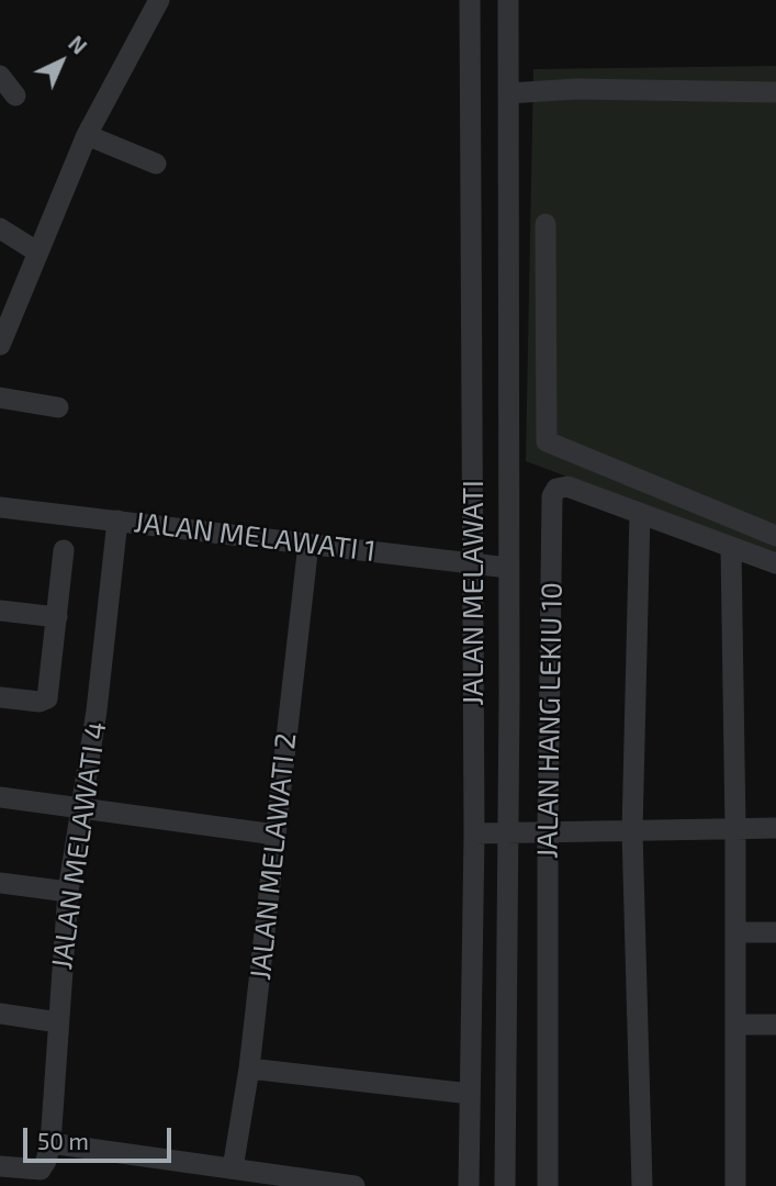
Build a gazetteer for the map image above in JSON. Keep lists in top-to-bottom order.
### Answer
{
  "streets": {
    "street": [
      "JALAN MELAWATI 1",
      "JALAN MELAWATI",
      "JALAN HANG LEKIU 10",
      "JALAN MELAWATI 4",
      "JALAN MELAWATI 2"
    ]
  },
  "crossings": [
    ["JALAN MELAWATI 1", "JALAN MELAWATI"],
    ["JALAN MELAWATI 1", "JALAN MELAWATI 4"],
    ["JALAN MELAWATI 1", "JALAN MELAWATI 2"]
  ],
  "scale_bar": "50 m",
  "north": "top right"
}
